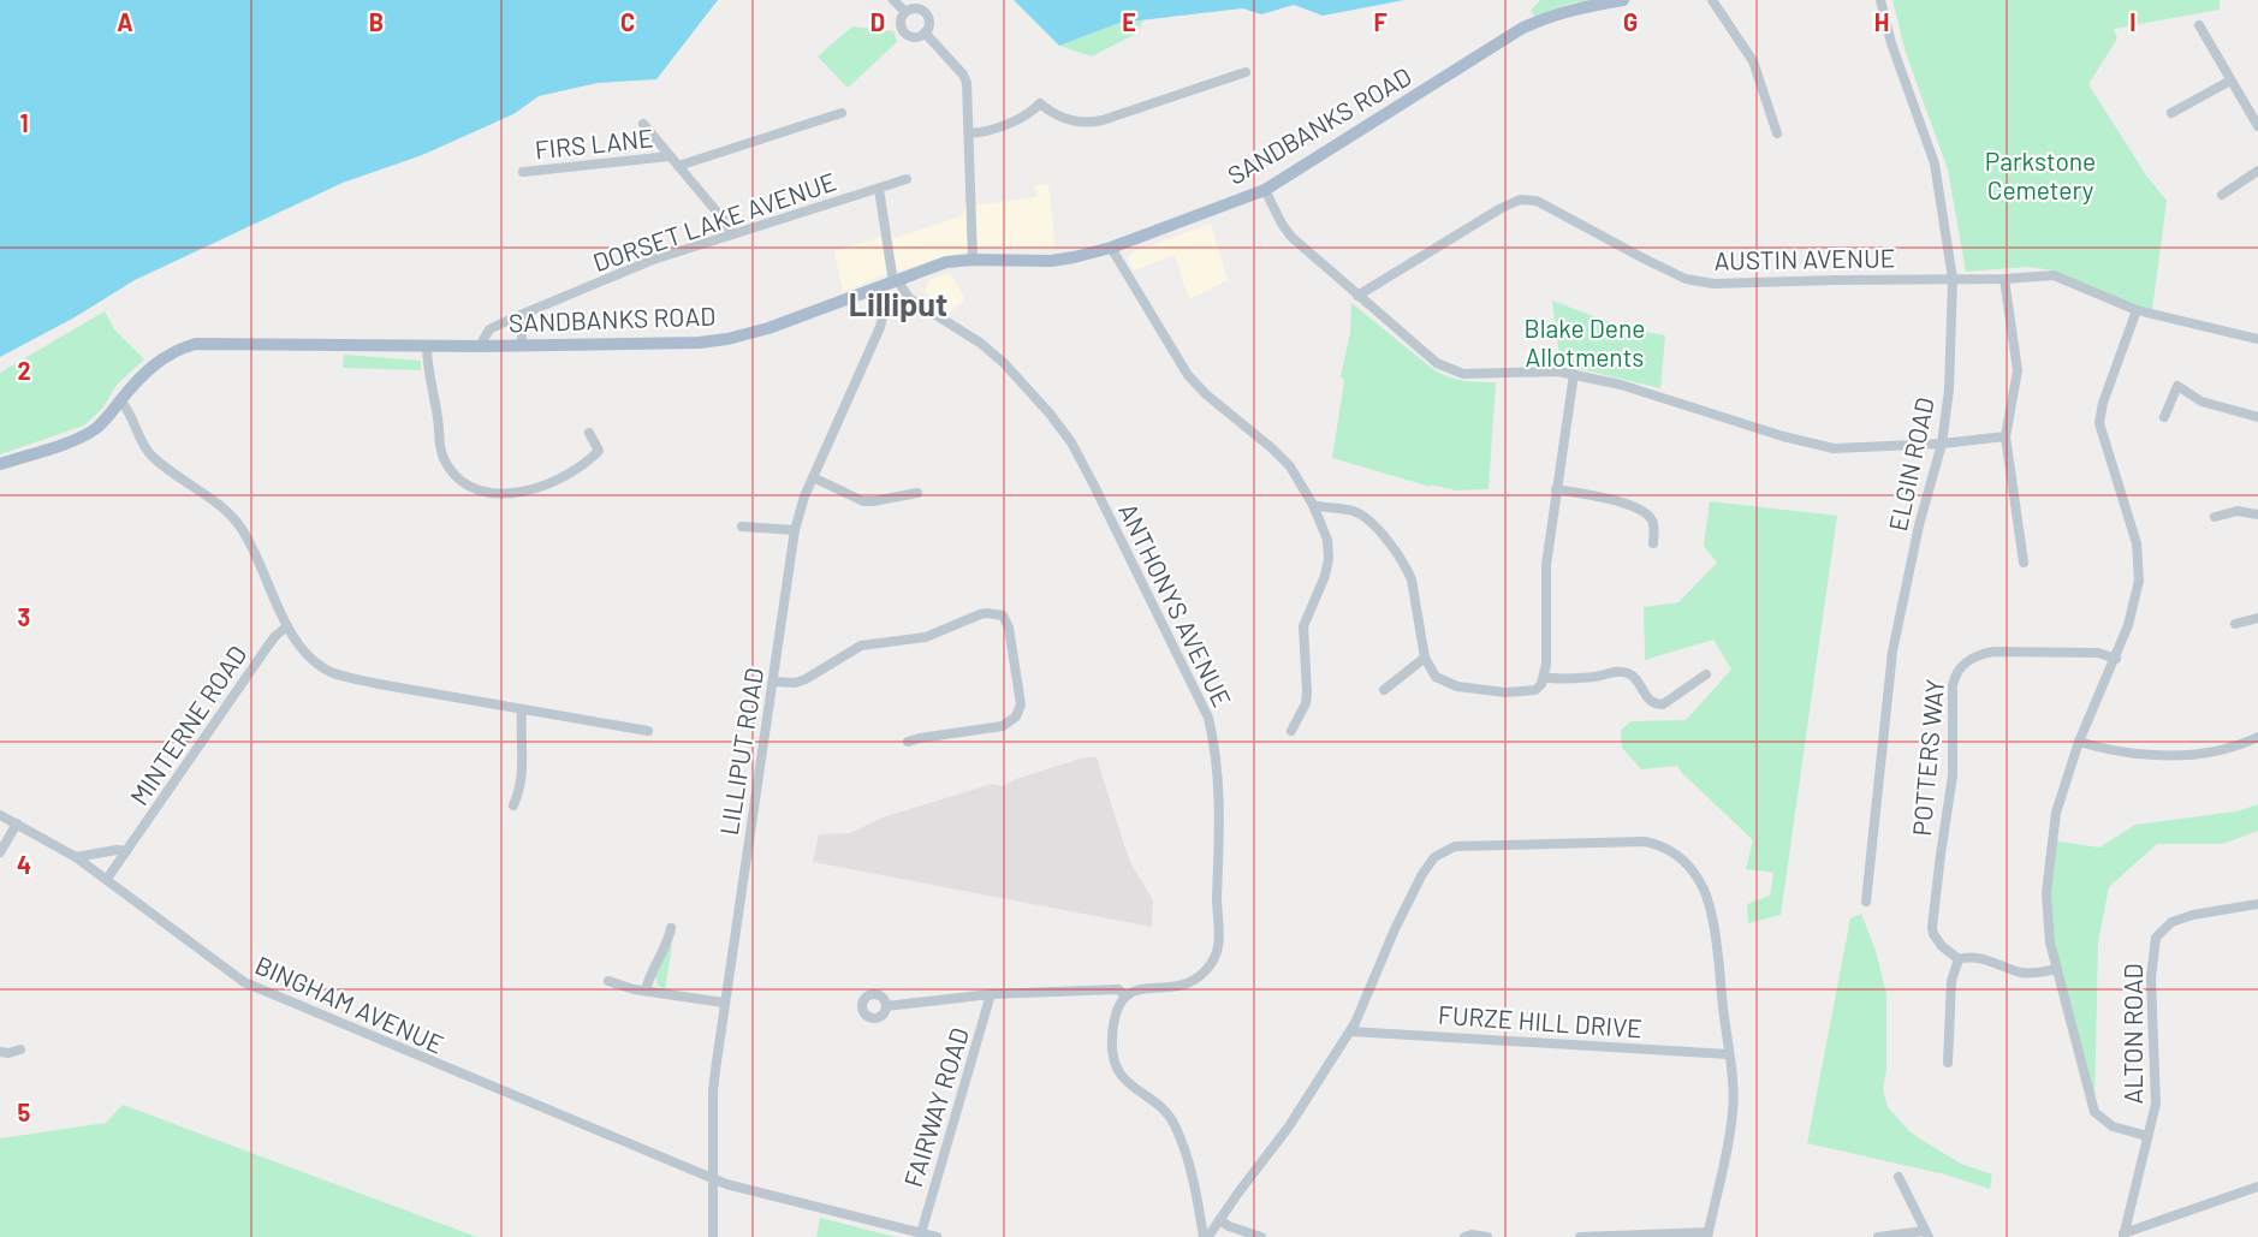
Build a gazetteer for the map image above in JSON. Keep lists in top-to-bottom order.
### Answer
{
  "streets": {
    "main road": ["SANDBANKS ROAD"],
    "street": [
      "FIRS LANE",
      "DORSET LAKE AVENUE",
      "AUSTIN AVENUE",
      "ELGIN ROAD",
      "ANTHONYS AVENUE",
      "MINTERNE ROAD",
      "LILLIPUT ROAD",
      "POTTERS WAY",
      "BINGHAM AVENUE",
      "FURZE HILL DRIVE",
      "ALTON ROAD",
      "FAIRWAY ROAD"
    ]
  },
  "crossings": [
    ["SANDBANKS ROAD", "DORSET LAKE AVENUE"],
    ["SANDBANKS ROAD", "ANTHONYS AVENUE"],
    ["SANDBANKS ROAD", "LILLIPUT ROAD"],
    ["AUSTIN AVENUE", "ELGIN ROAD"],
    ["ANTHONYS AVENUE", "FAIRWAY ROAD"],
    ["MINTERNE ROAD", "BINGHAM AVENUE"],
    ["LILLIPUT ROAD", "BINGHAM AVENUE"],
    ["BINGHAM AVENUE", "FAIRWAY ROAD"]
  ],
  "districts": ["Lilliput"],
  "parks": ["Parkstone Cemetery", "Blake Dene Allotments"],
  "grid": {
    "columns": [
      "A",
      "B",
      "C",
      "D",
      "E",
      "F",
      "G",
      "H",
      "I"
    ],
    "rows": [
      "1",
      "2",
      "3",
      "4",
      "5"
    ]
  }
}
